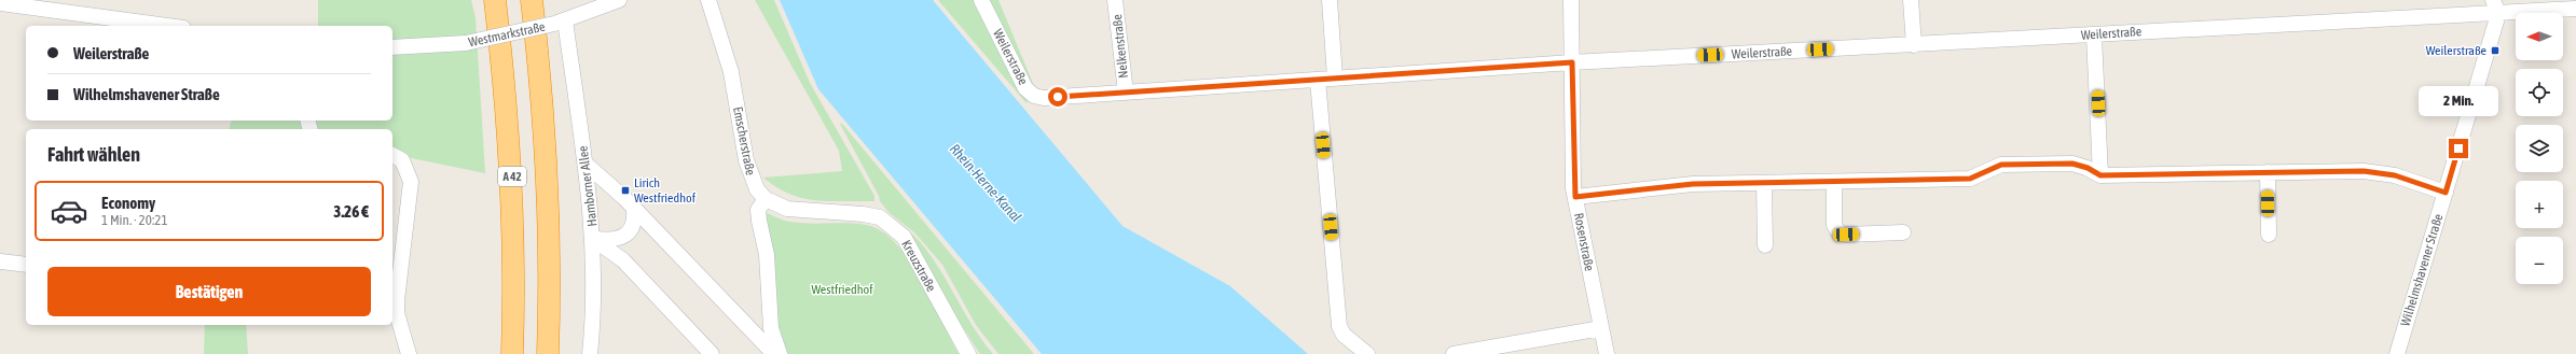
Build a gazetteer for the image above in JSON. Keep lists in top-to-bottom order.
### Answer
{
  "streets": {
    "highway": ["A 42"],
    "street": [
      "Weilerstraße",
      "Westmarkstraße",
      "Nelkenstraße",
      "Emscherstraße",
      "Hamborner Allee",
      "Rosenstraße",
      "Kreuzstraße",
      "Wilhelmshavener Straße"
    ]
  },
  "crossings": [
    ["Weilerstraße", "Nelkenstraße"],
    ["Weilerstraße", "Rosenstraße"],
    ["Weilerstraße", "Wilhelmshavener Straße"],
    ["Westmarkstraße", "Hamborner Allee"],
    ["Emscherstraße", "Kreuzstraße"]
  ],
  "water": ["Rhein-Herne-Kanal"],
  "parks": ["Westfriedhof"],
  "places": {
    "transit": ["Weilerstraße", "Lirich Westfriedhof"]
  },
  "north": "left",
  "page": {
    "map_buttons": ["+", "−"],
    "banner": ["Weilerstraße", "Wilhelmshavener Straße"],
    "bubble": "2 Min.",
    "heading": "Fahrt wählen",
    "list": [
      {
        "name": "Economy",
        "note": "1 Min. · 20:21",
        "value": "3.26 €"
      }
    ],
    "buttons": "Bestätigen"
  }
}
